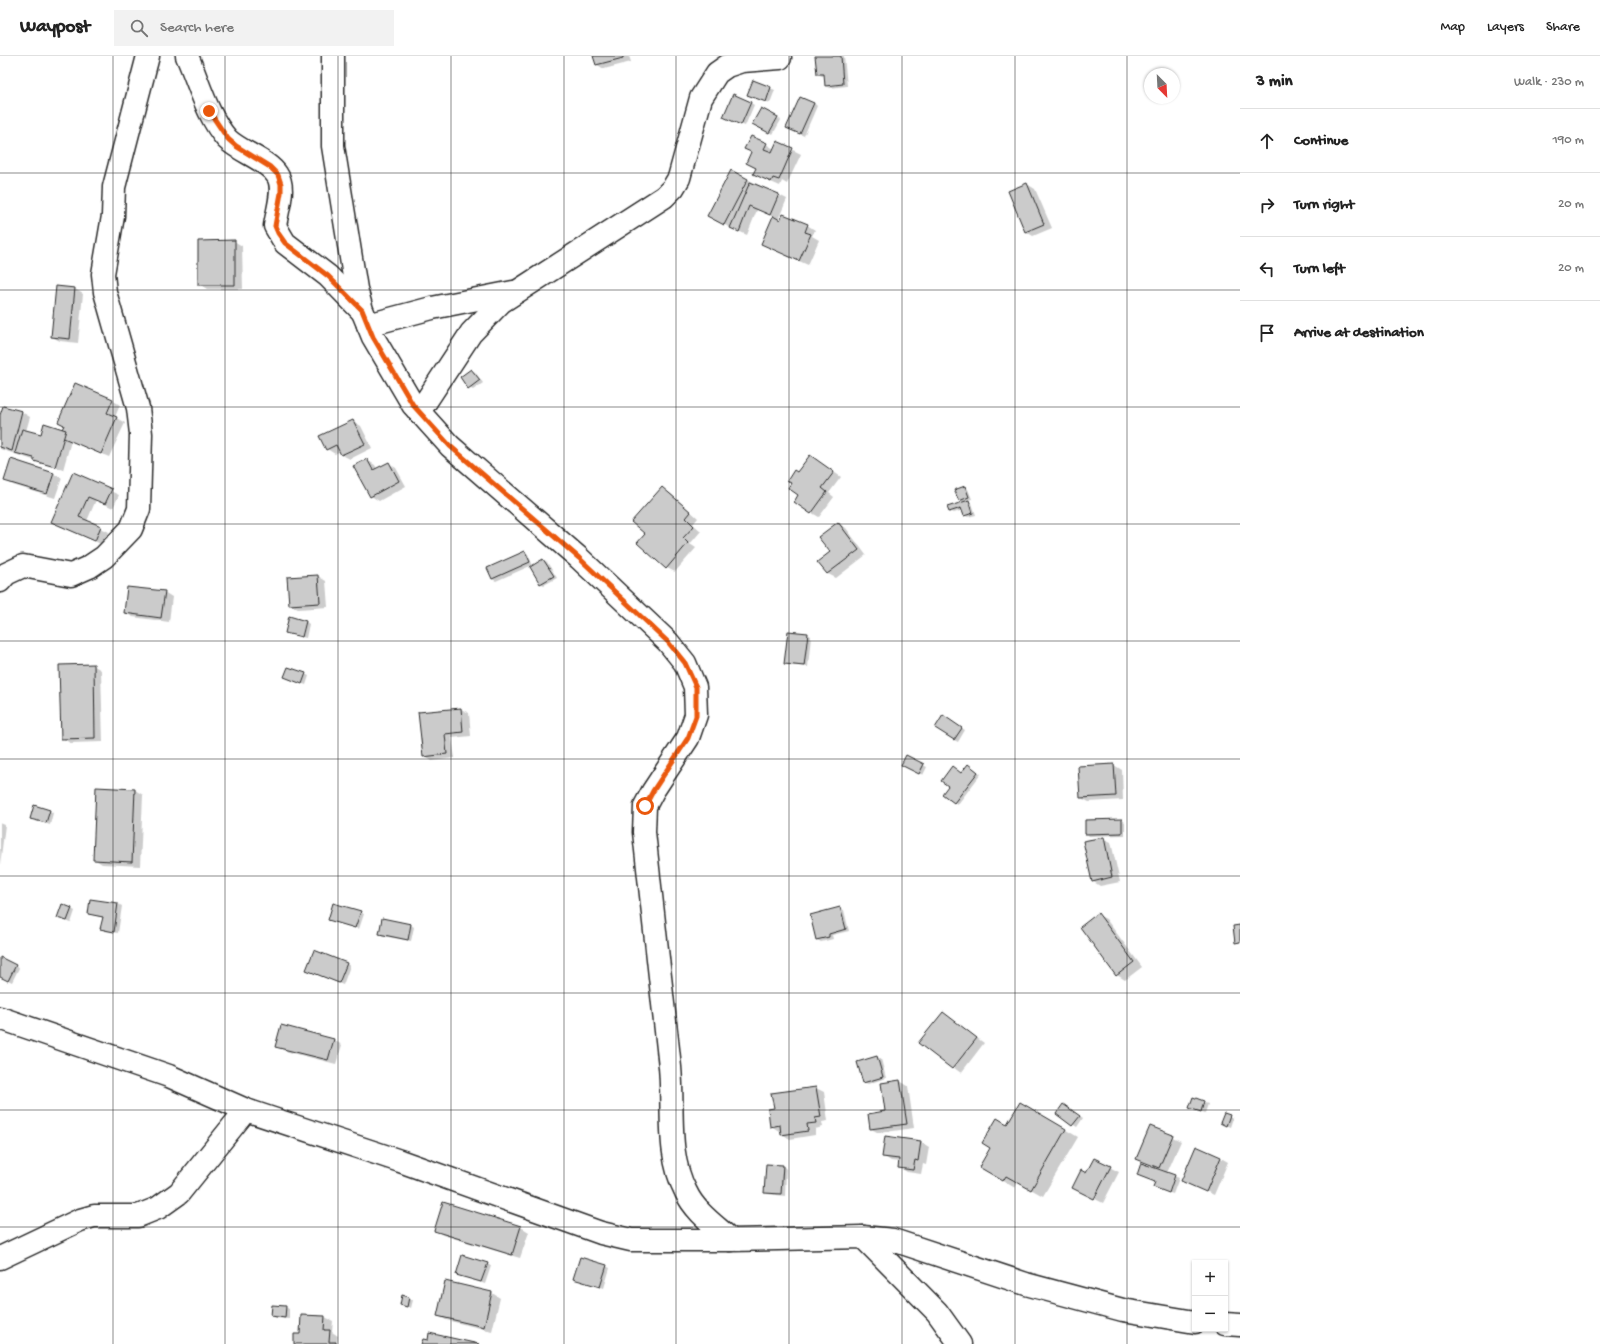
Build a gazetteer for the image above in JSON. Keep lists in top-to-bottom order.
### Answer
{
  "north": "bottom right",
  "page": {
    "header": "Waypost",
    "search": "Search here",
    "nav": ["Map", "Layers", "Share"],
    "heading": ["3 min", "Walk · 230 m"],
    "list": [
      ["Continue", "190 m"],
      ["Turn right", "20 m"],
      ["Turn left", "20 m"],
      "Arrive at destination"
    ],
    "map_buttons": ["+", "−"]
  }
}
